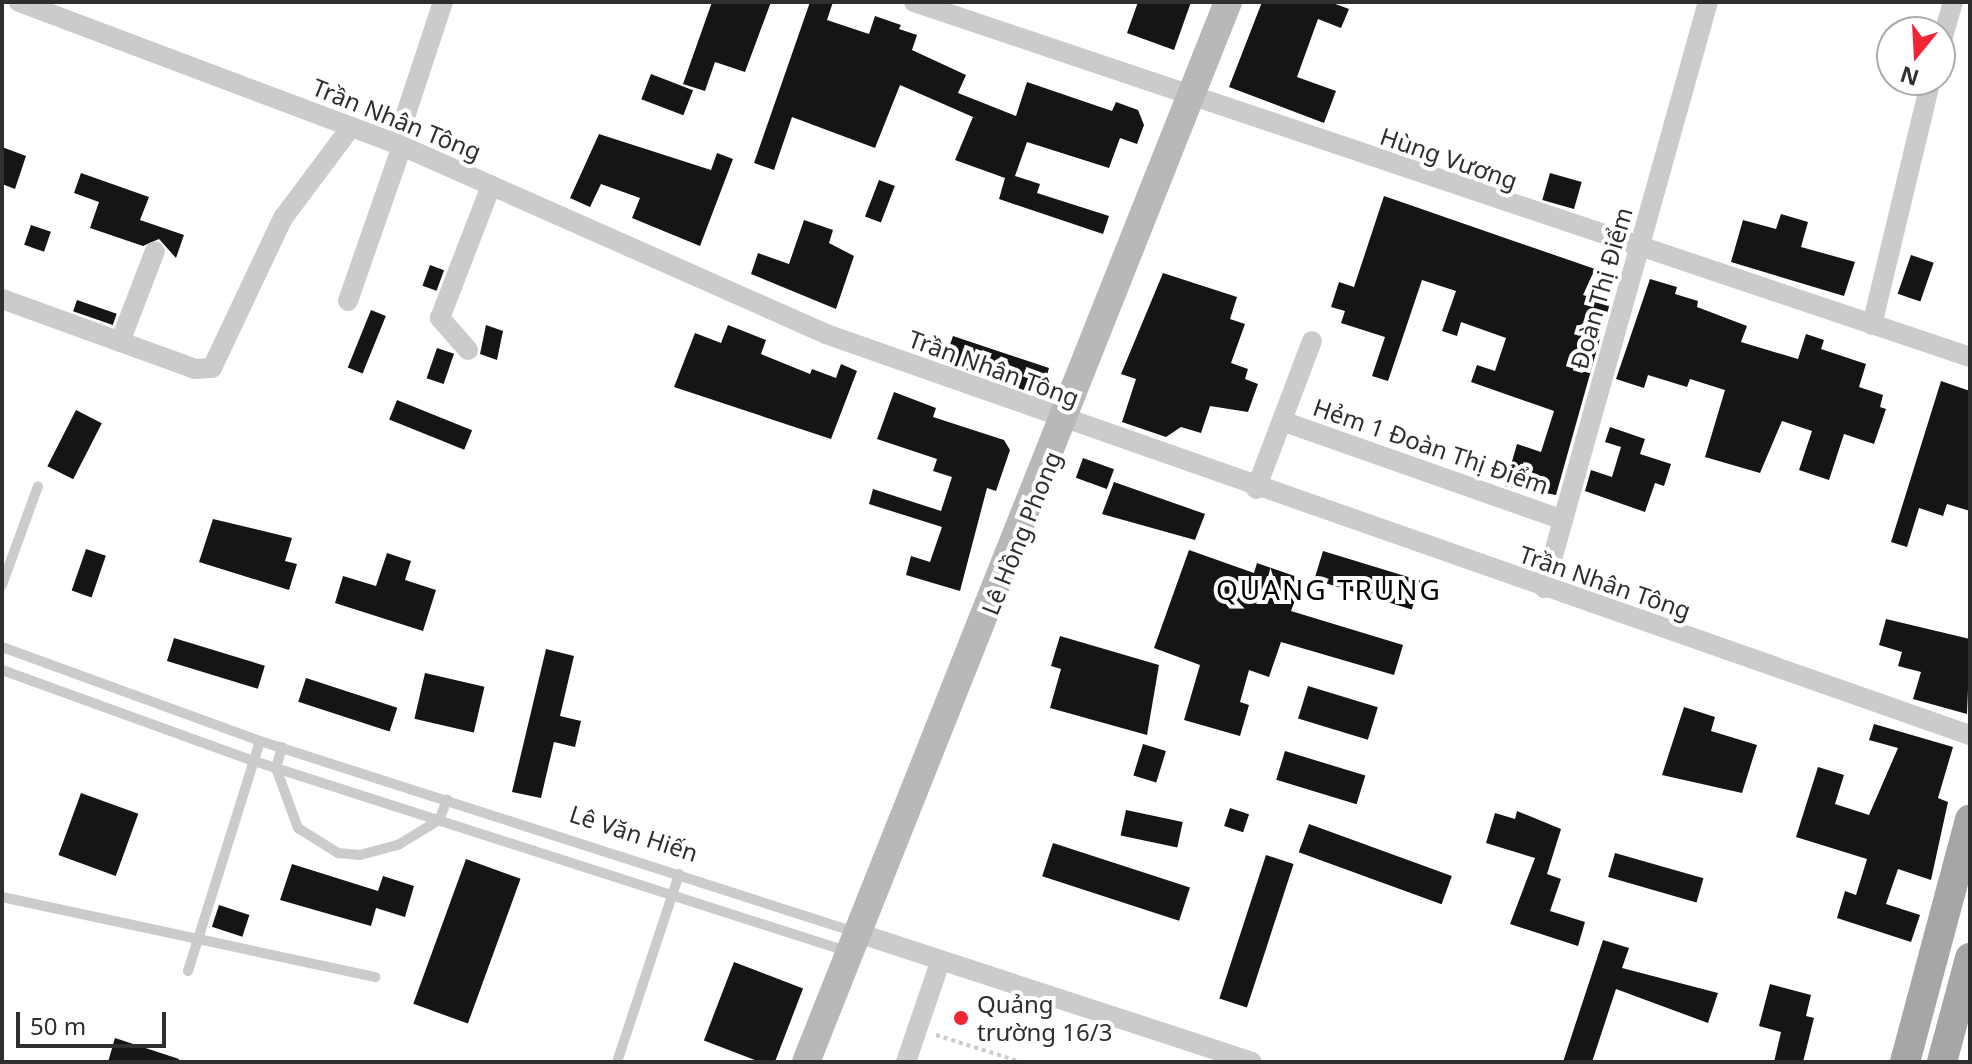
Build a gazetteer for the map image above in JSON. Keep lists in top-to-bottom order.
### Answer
{
  "streets": {
    "street": [
      "Trần Nhân Tông",
      "Hùng Vương",
      "Đoàn Thị Điểm",
      "Hẻm 1 Đoàn Thị Điểm",
      "Lê Hồng Phong",
      "Lê Văn Hiến"
    ]
  },
  "crossings": [
    ["Trần Nhân Tông", "Đoàn Thị Điểm"],
    ["Trần Nhân Tông", "Lê Hồng Phong"],
    ["Hùng Vương", "Đoàn Thị Điểm"],
    ["Hùng Vương", "Lê Hồng Phong"],
    ["Đoàn Thị Điểm", "Hẻm 1 Đoàn Thị Điểm"],
    ["Lê Hồng Phong", "Lê Văn Hiến"]
  ],
  "districts": ["QUANG TRUNG"],
  "places": ["Quảng trường 16/3"],
  "scale_bar": "50 m",
  "north": "bottom"
}
